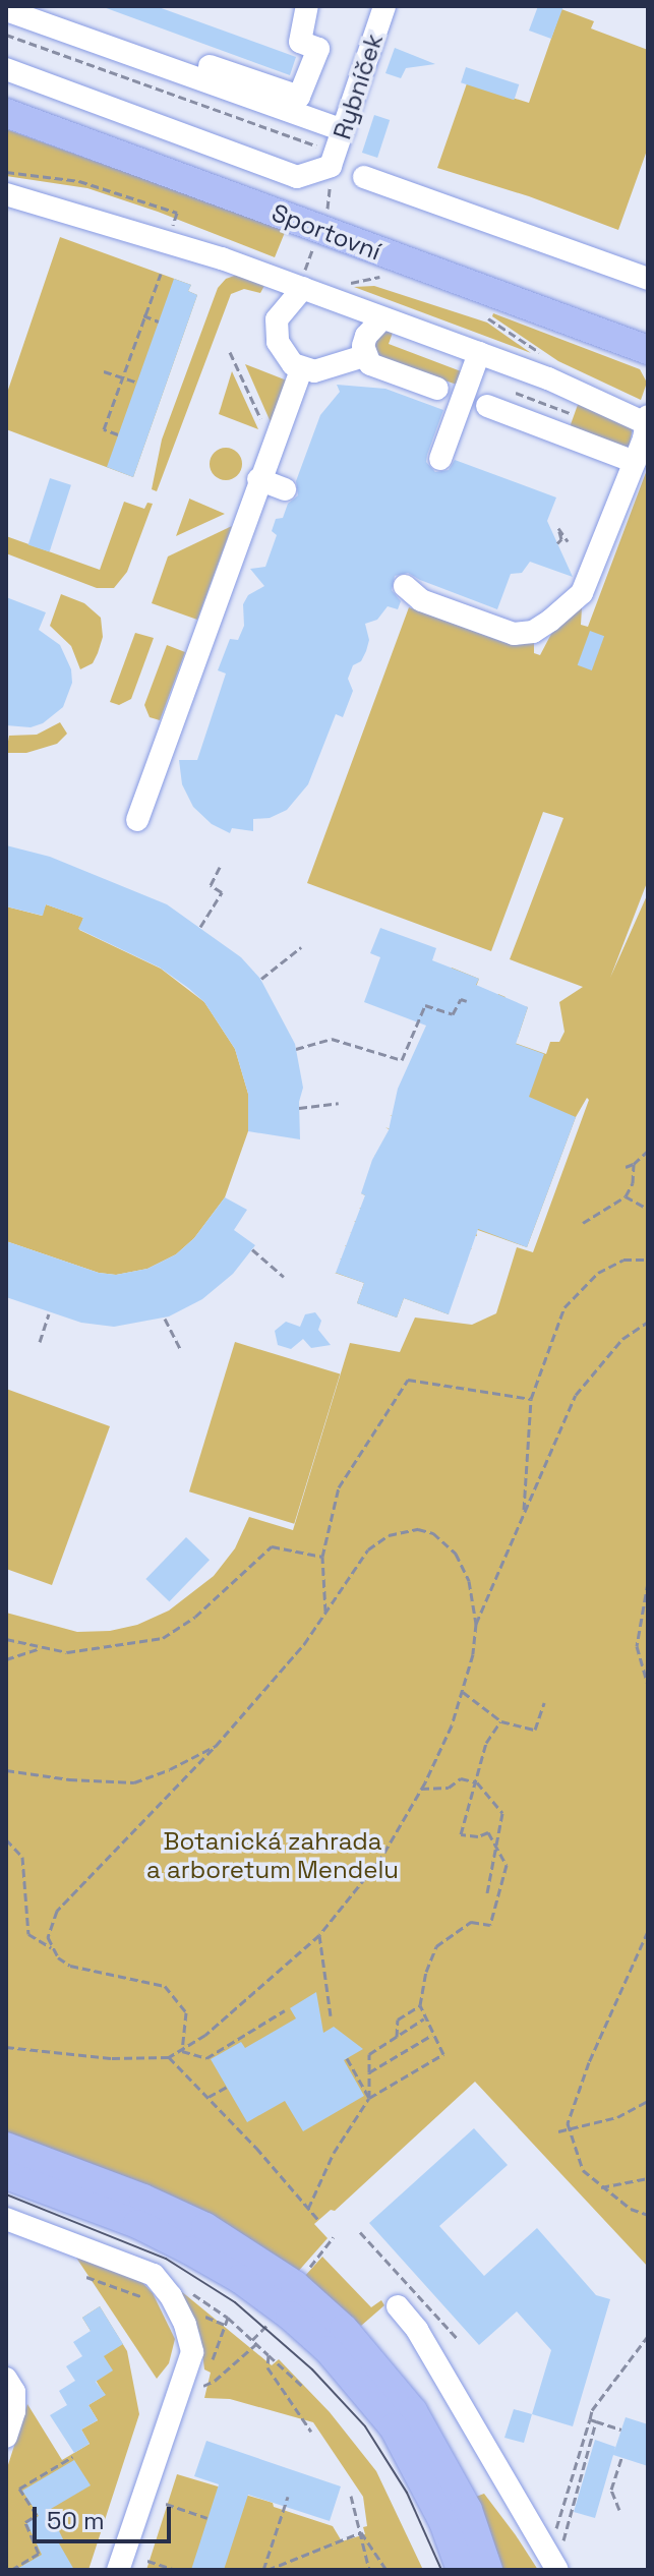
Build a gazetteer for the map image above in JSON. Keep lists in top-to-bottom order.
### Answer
{
  "streets": {
    "main road": ["Sportovní"],
    "street": ["Rybníček"]
  },
  "crossings": [
    ["Rybníček", "Sportovní"]
  ],
  "parks": ["Botanická zahrada a arboretum Mendelu"],
  "scale_bar": "50 m"
}
